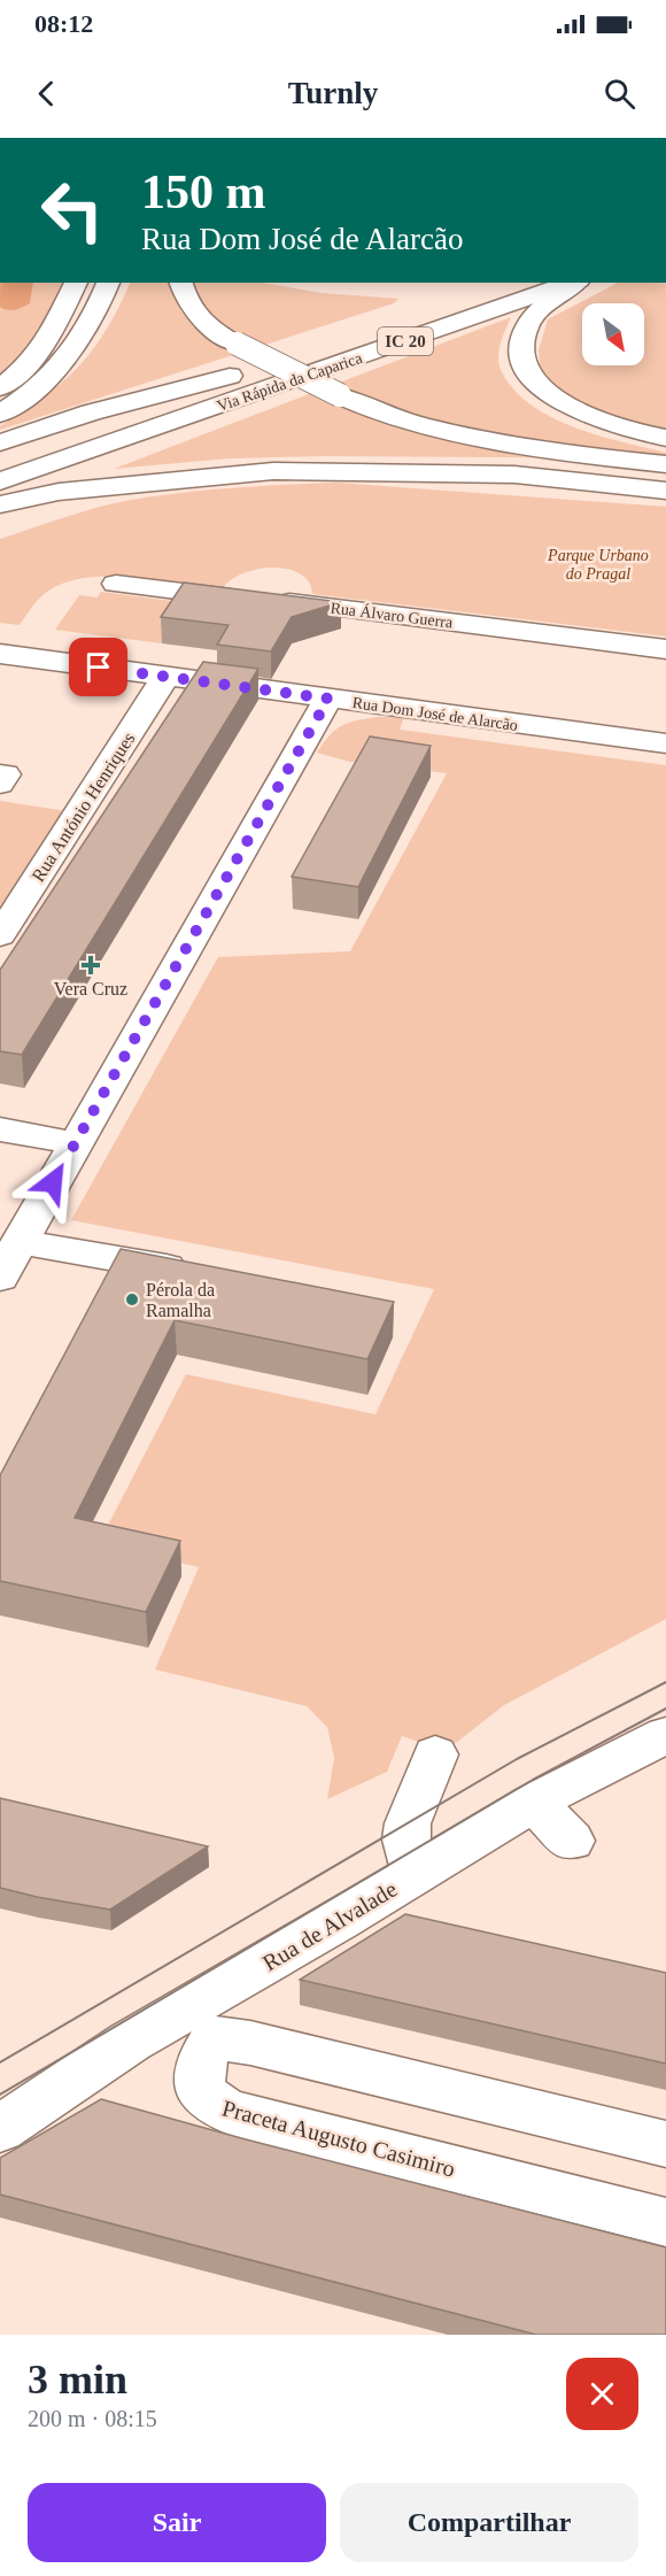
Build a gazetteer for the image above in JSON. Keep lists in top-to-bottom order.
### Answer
{
  "streets": {
    "main road": [
      "IC 20",
      "Via Rápida da Caparica",
      "Rua Álvaro Guerra",
      "Rua Dom José de Alarcão",
      "Rua António Henriques",
      "Rua de Alvalade",
      "Praceta Augusto Casimiro"
    ]
  },
  "crossings": [
    ["Rua Dom José de Alarcão", "Rua António Henriques"]
  ],
  "parks": ["Parque Urbano do Pragal"],
  "places": {
    "health": ["Vera Cruz"],
    "other": ["Pérola da Ramalha"]
  },
  "north": "bottom right",
  "page": {
    "status": "08:12",
    "header": "Turnly",
    "turn": ["150 m", "Rua Dom José de Alarcão"],
    "heading": ["3 min", "200 m · 08:15"],
    "buttons": ["Sair", "Compartilhar"]
  }
}
